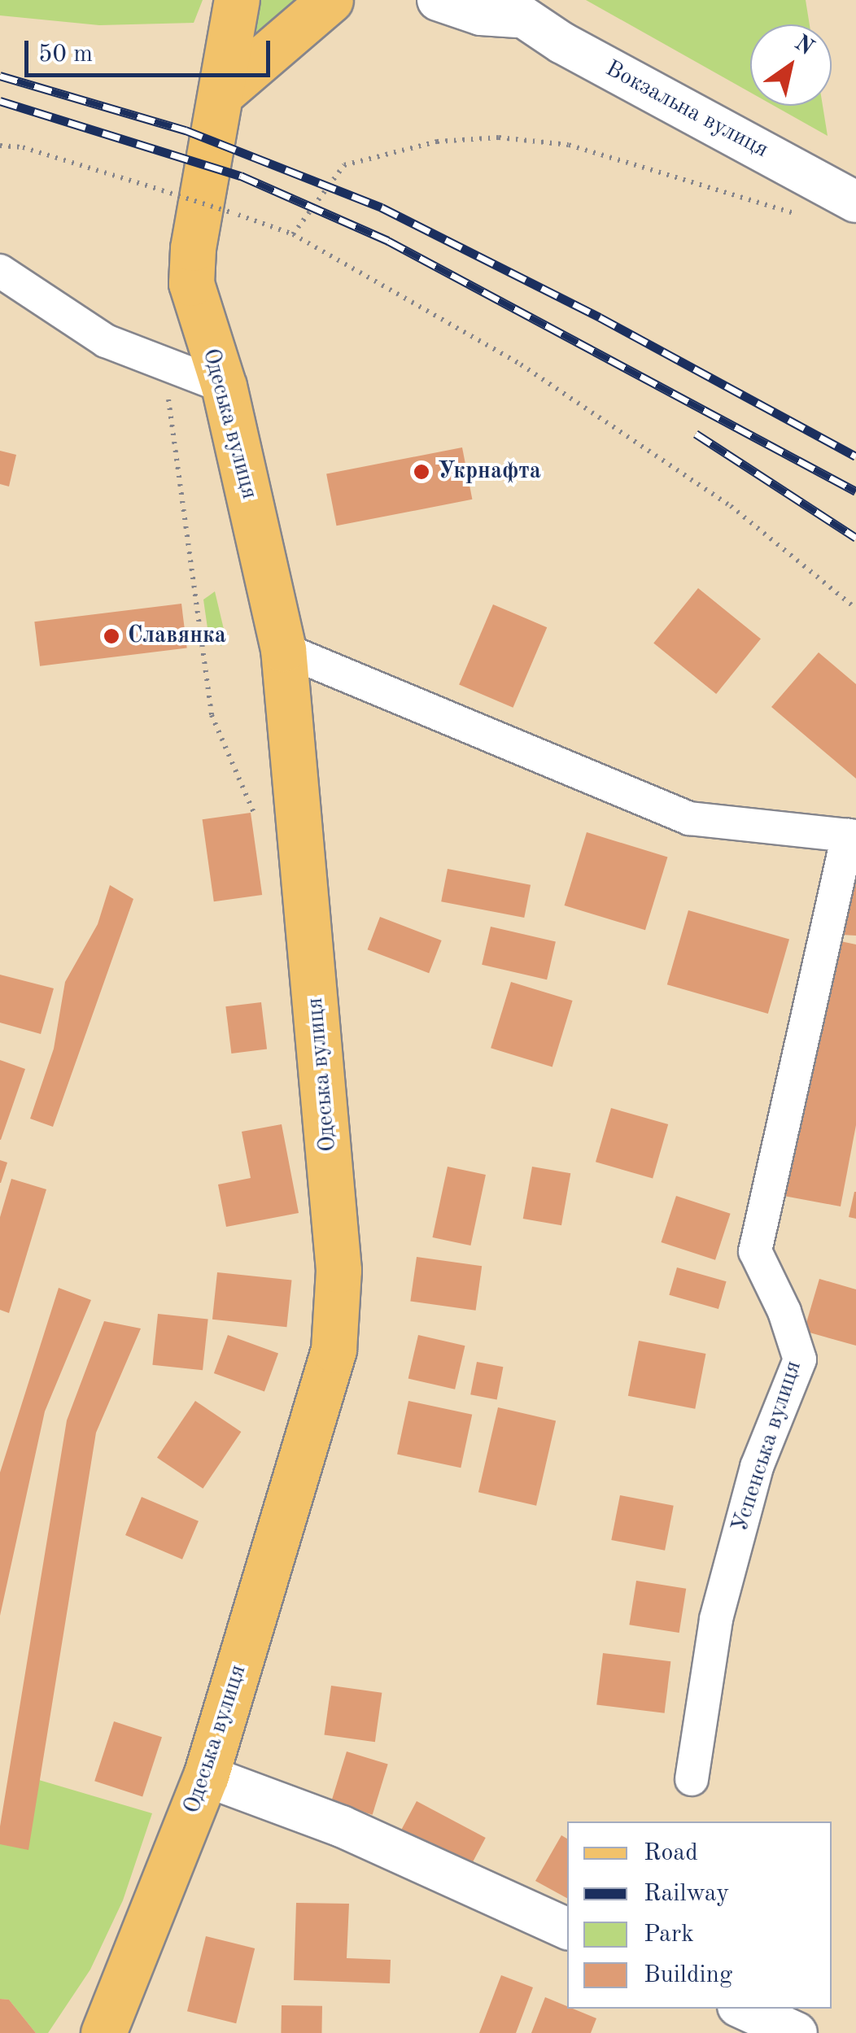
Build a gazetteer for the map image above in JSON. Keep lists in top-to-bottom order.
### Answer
{
  "streets": {
    "main road": ["Одеська вулиця"],
    "street": ["Вокзальна вулиця", "Успенська вулиця"]
  },
  "places": ["Укрнафта", "Славянка"],
  "legend": [
    "Road",
    "Railway",
    "Park",
    "Building"
  ],
  "scale_bar": "50 m",
  "north": "top right"
}
